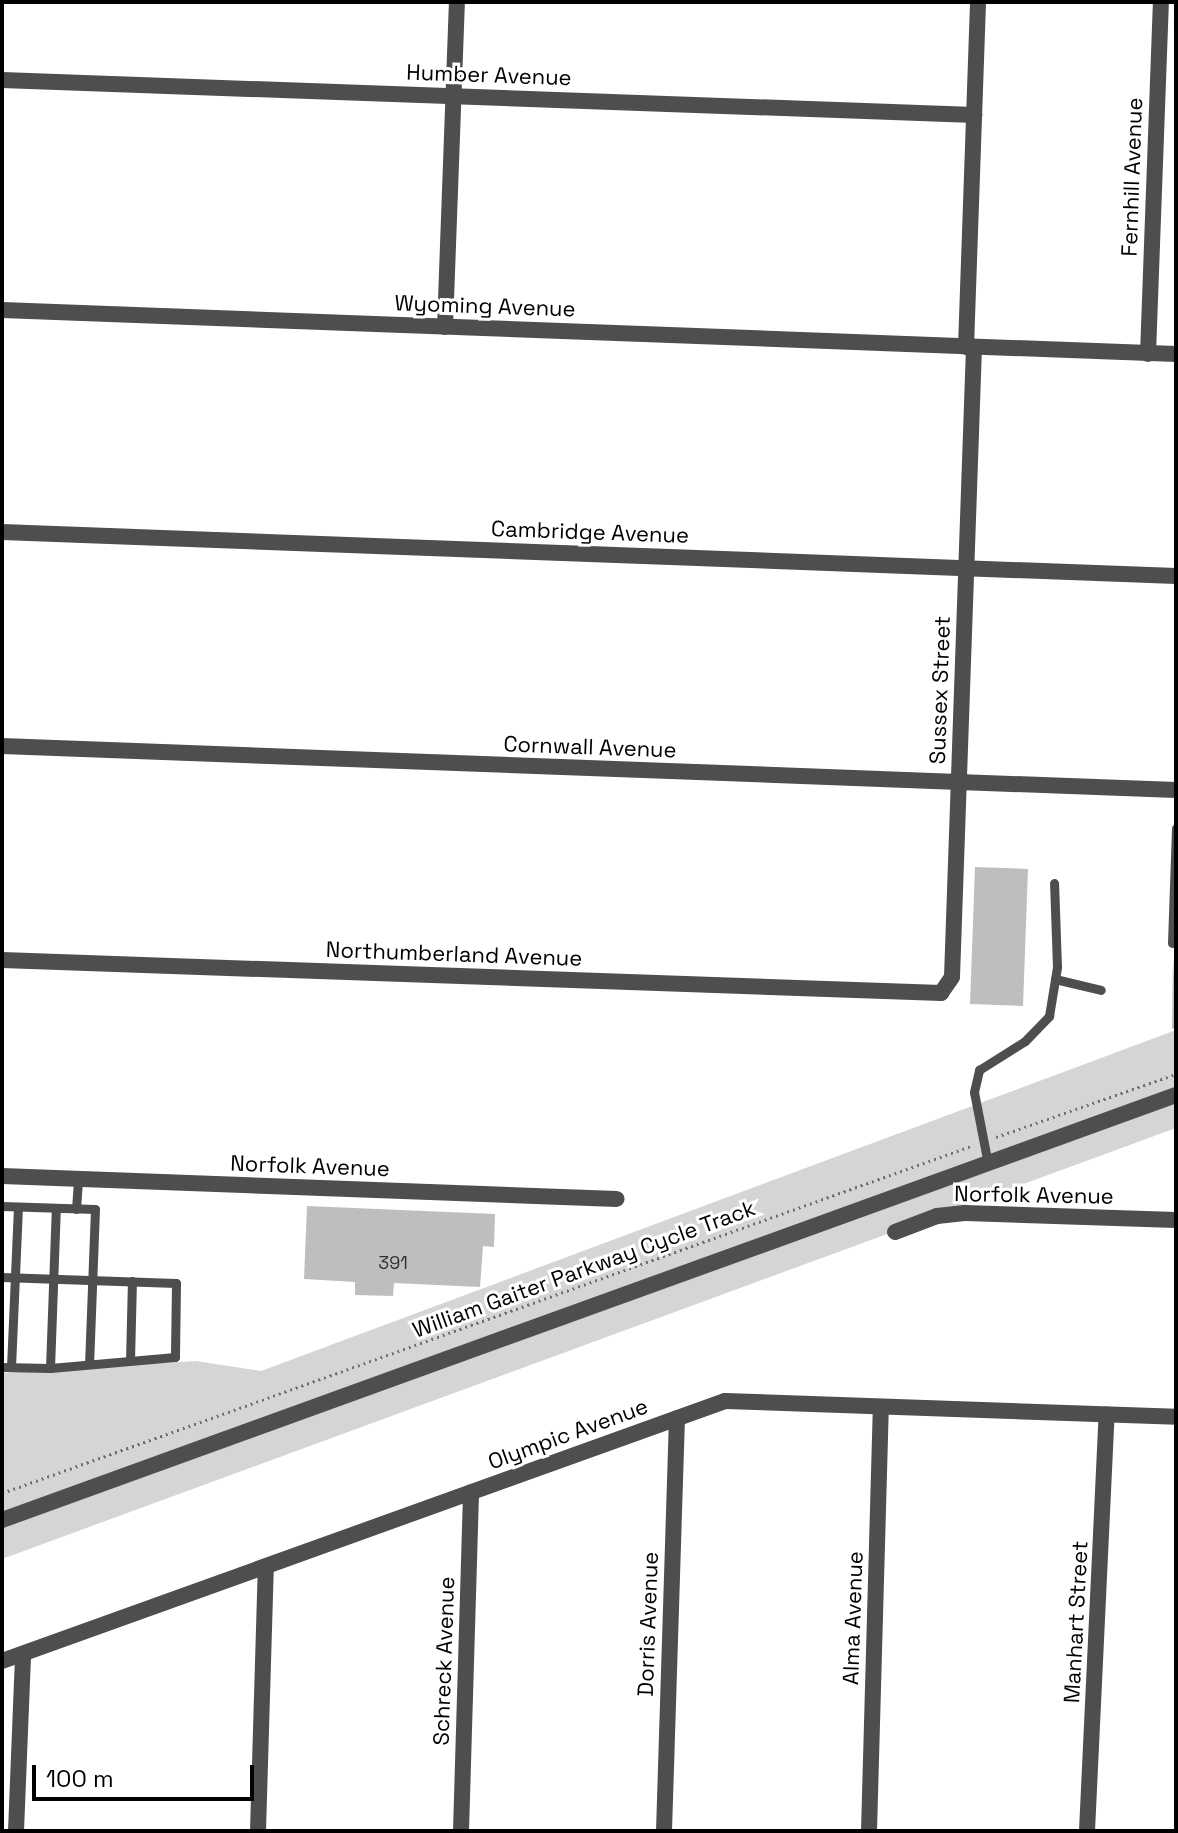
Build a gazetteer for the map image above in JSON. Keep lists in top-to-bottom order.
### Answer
{
  "streets": {
    "street": [
      "Humber Avenue",
      "Fernhill Avenue",
      "Wyoming Avenue",
      "Cambridge Avenue",
      "Sussex Street",
      "Cornwall Avenue",
      "Northumberland Avenue",
      "Norfolk Avenue",
      "Olympic Avenue",
      "Alma Avenue",
      "Manhart Street",
      "Dorris Avenue",
      "Schreck Avenue"
    ],
    "path": ["William Gaiter Parkway Cycle Track"]
  },
  "crossings": [
    ["Humber Avenue", "Sussex Street"],
    ["Fernhill Avenue", "Wyoming Avenue"],
    ["Wyoming Avenue", "Sussex Street"],
    ["Cambridge Avenue", "Sussex Street"],
    ["Sussex Street", "Cornwall Avenue"],
    ["Sussex Street", "Northumberland Avenue"],
    ["Olympic Avenue", "Alma Avenue"],
    ["Olympic Avenue", "Manhart Street"],
    ["Olympic Avenue", "Dorris Avenue"],
    ["Olympic Avenue", "Schreck Avenue"]
  ],
  "house_numbers": ["391"],
  "scale_bar": "100 m"
}
